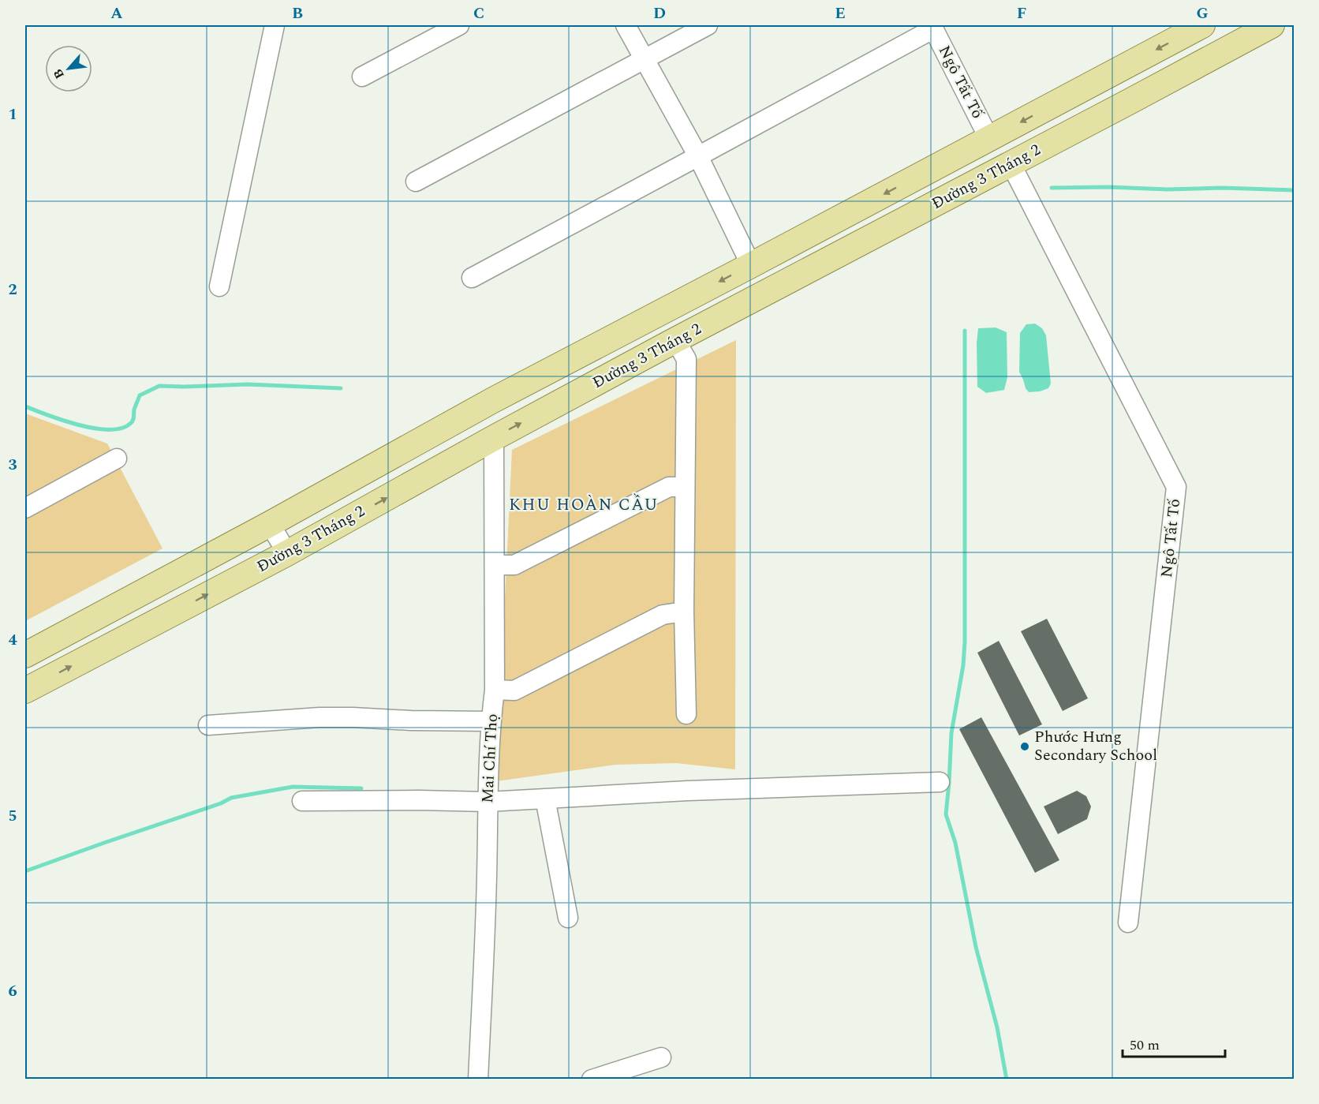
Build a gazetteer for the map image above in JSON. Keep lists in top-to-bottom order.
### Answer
{
  "streets": {
    "main road": ["Đường 3 Tháng 2"],
    "street": ["Ngô Tất Tố", "Mai Chí Thọ"]
  },
  "crossings": [
    ["Ngô Tất Tố", "Đường 3 Tháng 2"],
    ["Đường 3 Tháng 2", "Mai Chí Thọ"]
  ],
  "districts": ["KHU HOÀN CẦU"],
  "places": ["Phước Hưng Secondary School"],
  "scale_bar": "50 m",
  "north": "bottom left",
  "grid": {
    "columns": [
      "A",
      "B",
      "C",
      "D",
      "E",
      "F",
      "G"
    ],
    "rows": [
      "1",
      "2",
      "3",
      "4",
      "5",
      "6"
    ]
  }
}
